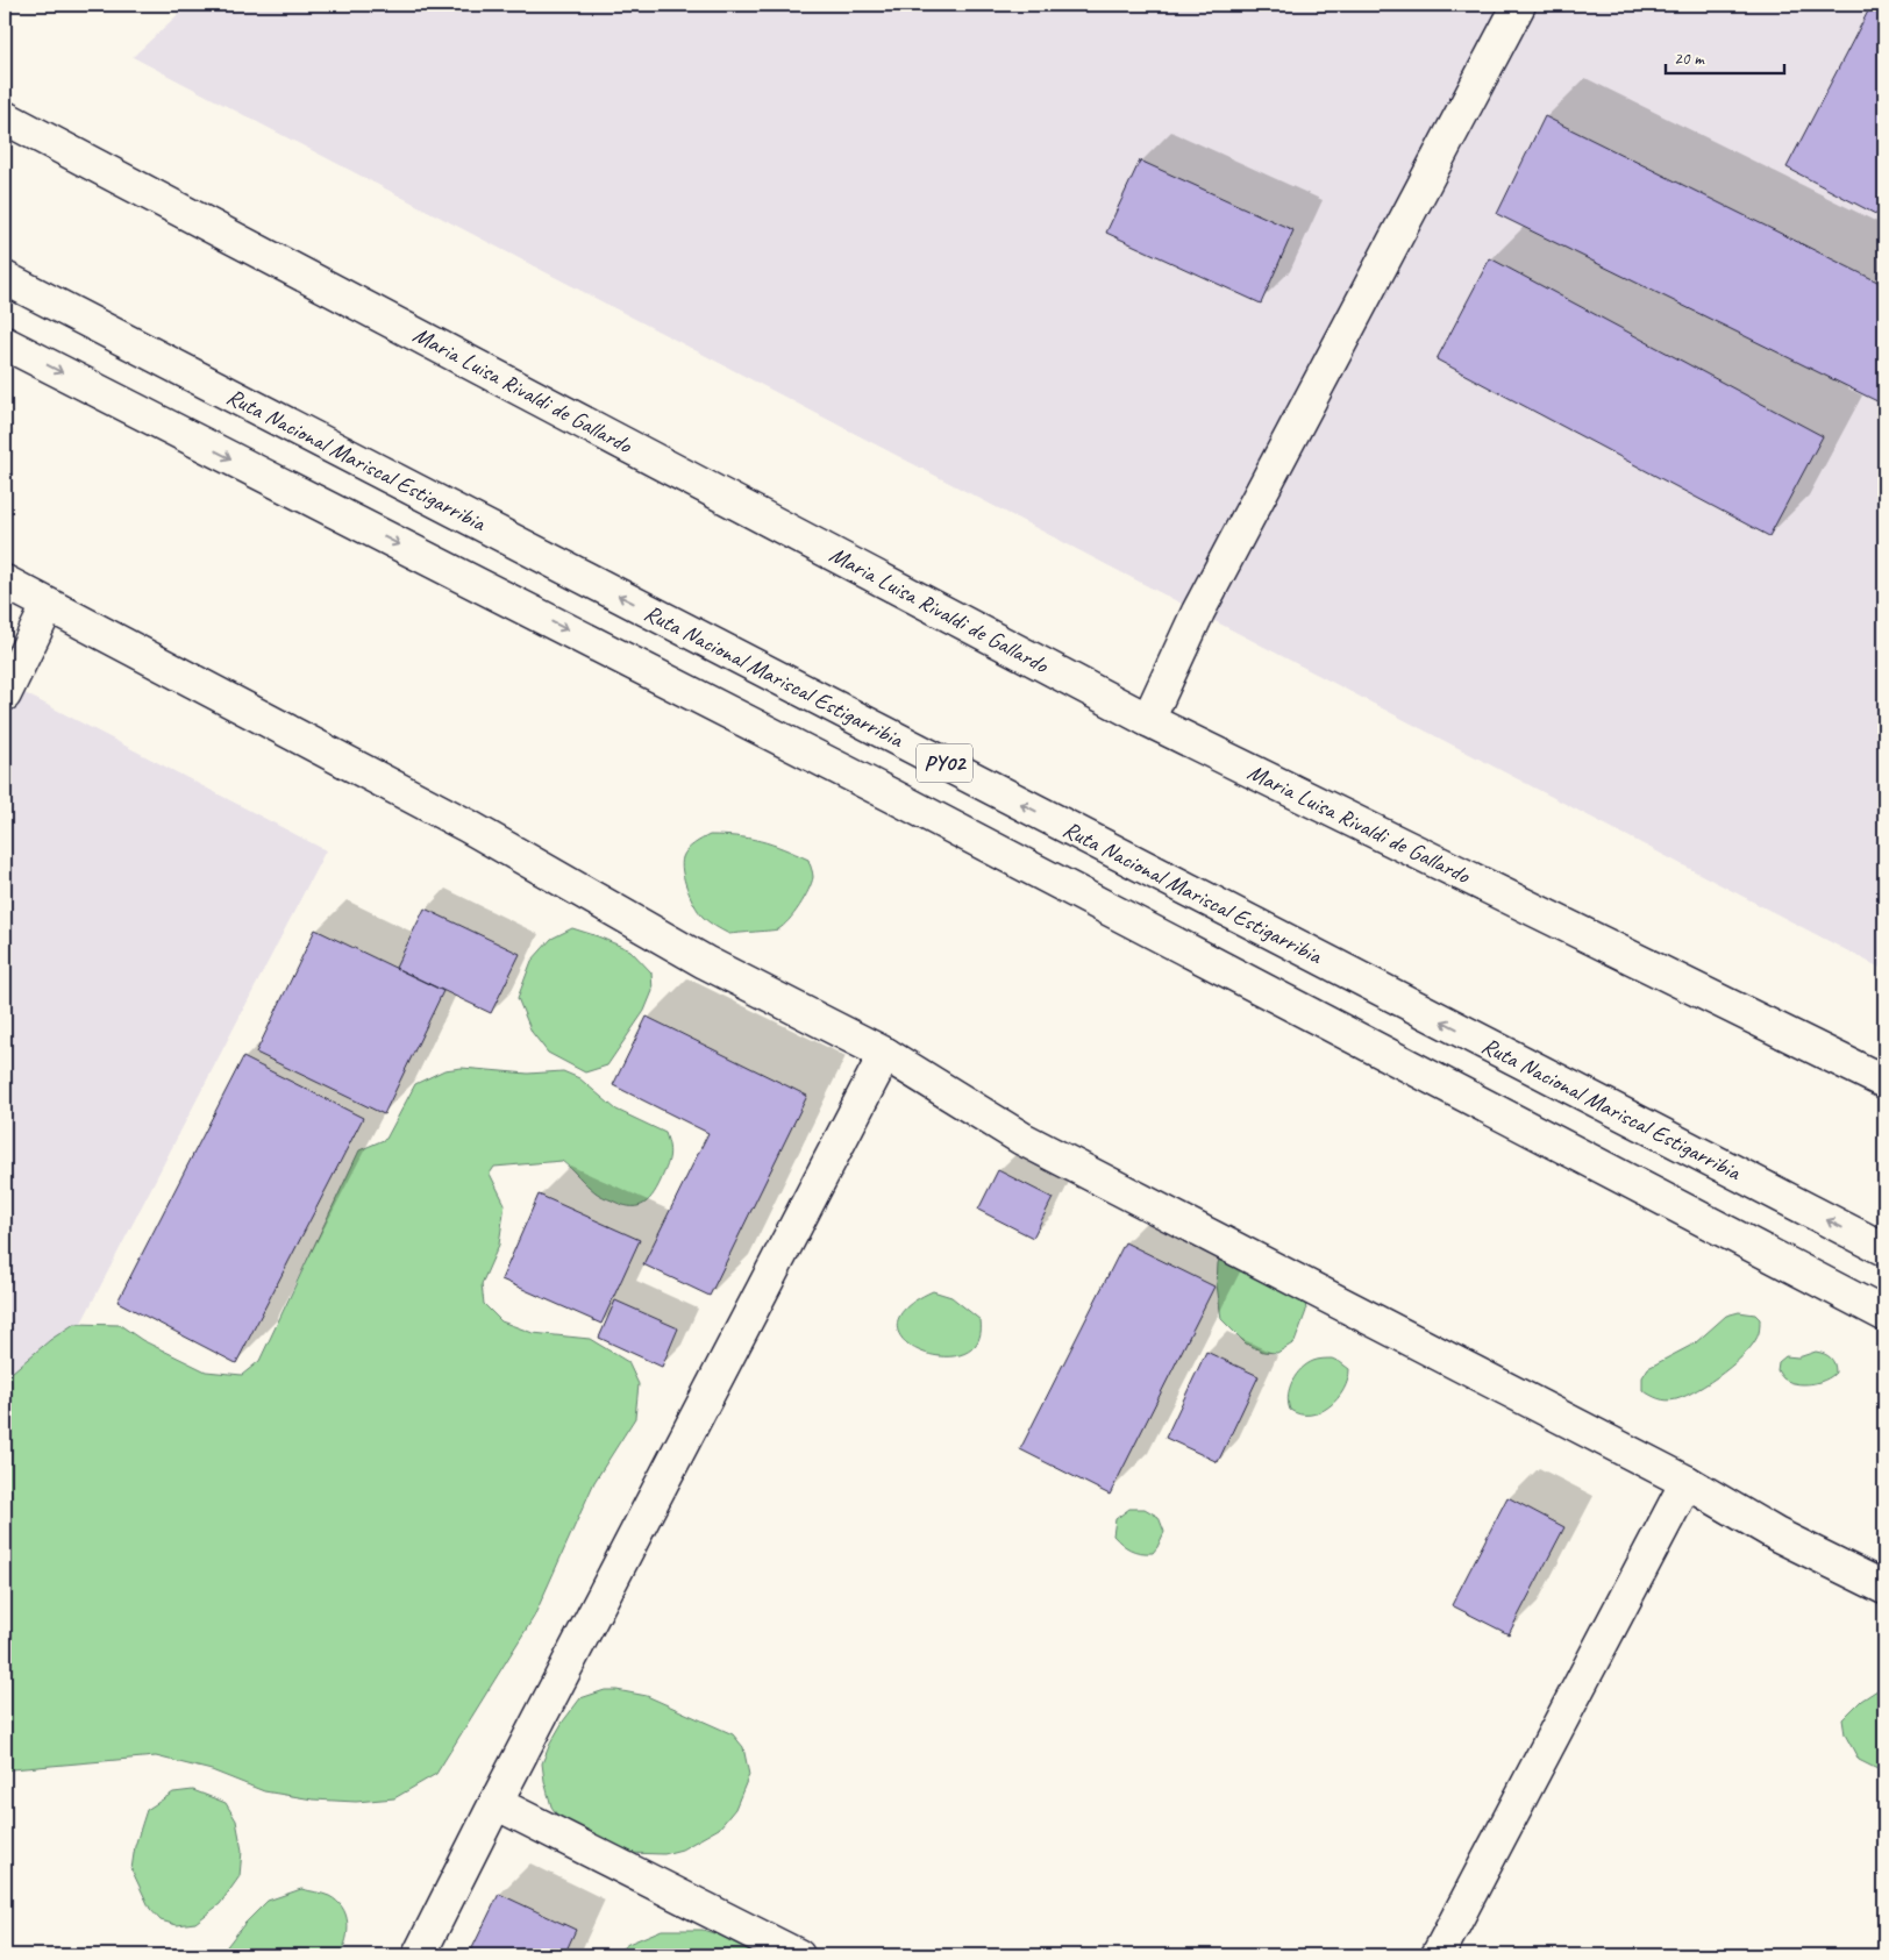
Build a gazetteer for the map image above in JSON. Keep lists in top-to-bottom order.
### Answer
{
  "streets": {
    "main road": ["Maria Luisa Rivaldi de Gallardo", "Ruta Nacional Mariscal Estigarribia", "PY02"]
  },
  "scale_bar": "20 m"
}
